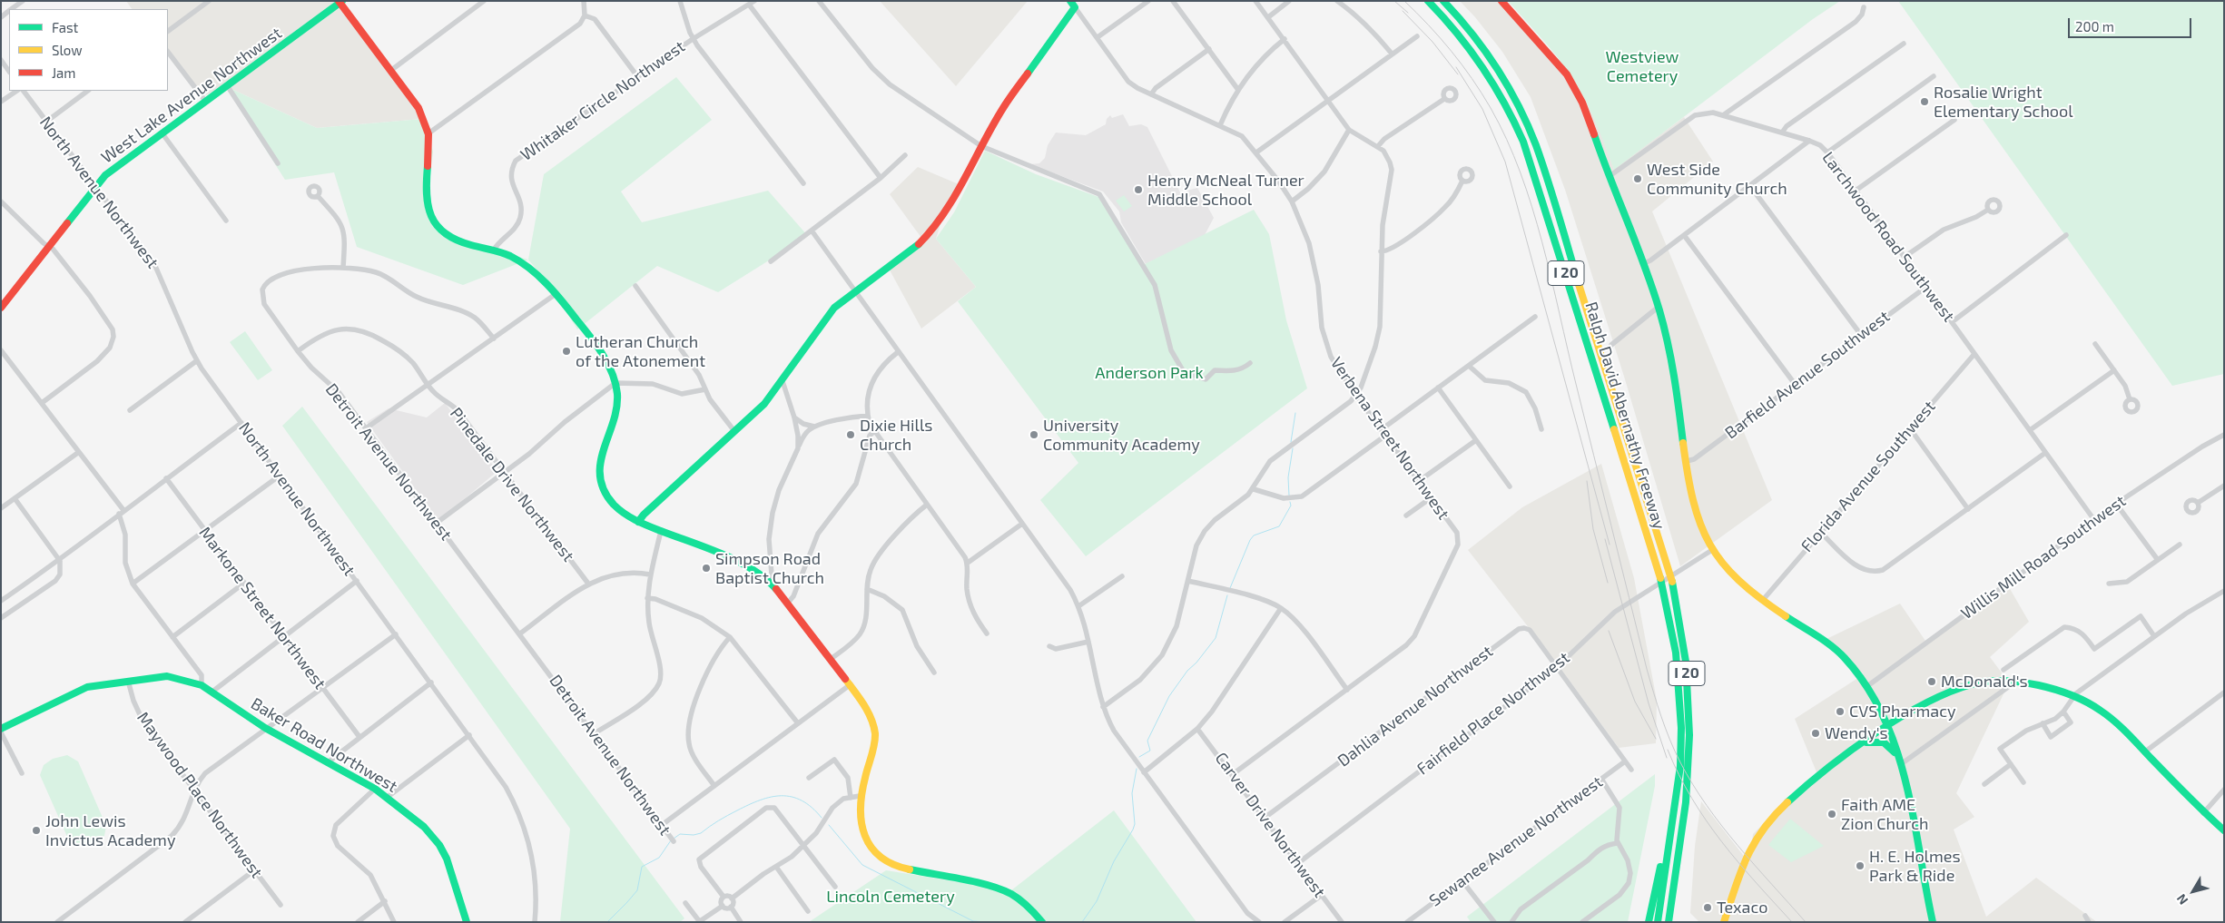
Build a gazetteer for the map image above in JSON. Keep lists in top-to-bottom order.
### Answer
{
  "streets": {
    "main road": [
      "West Lake Avenue Northwest",
      "I 20",
      "Ralph David Abernathy Freeway",
      "Baker Road Northwest"
    ],
    "street": [
      "Whitaker Circle Northwest",
      "North Avenue Northwest",
      "Larchwood Road Southwest",
      "Barfield Avenue Southwest",
      "Verbena Street Northwest",
      "Detroit Avenue Northwest",
      "Florida Avenue Southwest",
      "Pinedale Drive Northwest",
      "Willis Mill Road Southwest",
      "Markone Street Northwest",
      "Dahlia Avenue Northwest",
      "Fairfield Place Northwest",
      "Maywood Place Northwest",
      "Carver Drive Northwest",
      "Sewanee Avenue Northwest"
    ]
  },
  "crossings": [
    ["West Lake Avenue Northwest", "North Avenue Northwest"],
    ["Larchwood Road Southwest", "Barfield Avenue Southwest"],
    ["Larchwood Road Southwest", "Florida Avenue Southwest"],
    ["Larchwood Road Southwest", "Willis Mill Road Southwest"],
    ["I 20", "Ralph David Abernathy Freeway"],
    ["Verbena Street Northwest", "Carver Drive Northwest"],
    ["Detroit Avenue Northwest", "Pinedale Drive Northwest"],
    ["Dahlia Avenue Northwest", "Fairfield Place Northwest"],
    ["Dahlia Avenue Northwest", "Carver Drive Northwest"],
    ["Fairfield Place Northwest", "Carver Drive Northwest"],
    ["Baker Road Northwest", "Maywood Place Northwest"]
  ],
  "parks": ["Westview Cemetery", "Anderson Park", "Lincoln Cemetery"],
  "places": [
    "Rosalie Wright Elementary School",
    "West Side Community Church",
    "Henry McNeal Turner Middle School",
    "Lutheran Church of the Atonement",
    "Dixie Hills Church",
    "University Community Academy",
    "Simpson Road Baptist Church",
    "McDonald's",
    "CVS Pharmacy",
    "Wendy's",
    "Faith AME Zion Church",
    "John Lewis Invictus Academy",
    "H. E. Holmes Park & Ride",
    "Texaco"
  ],
  "legend": ["Fast", "Slow", "Jam"],
  "scale_bar": "200 m",
  "north": "bottom left"
}
